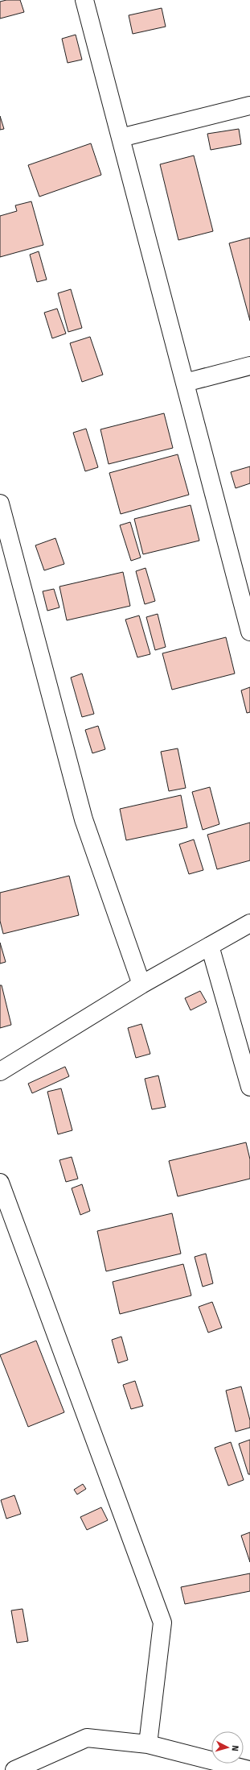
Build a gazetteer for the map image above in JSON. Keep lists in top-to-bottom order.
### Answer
{
  "north": "right"
}
